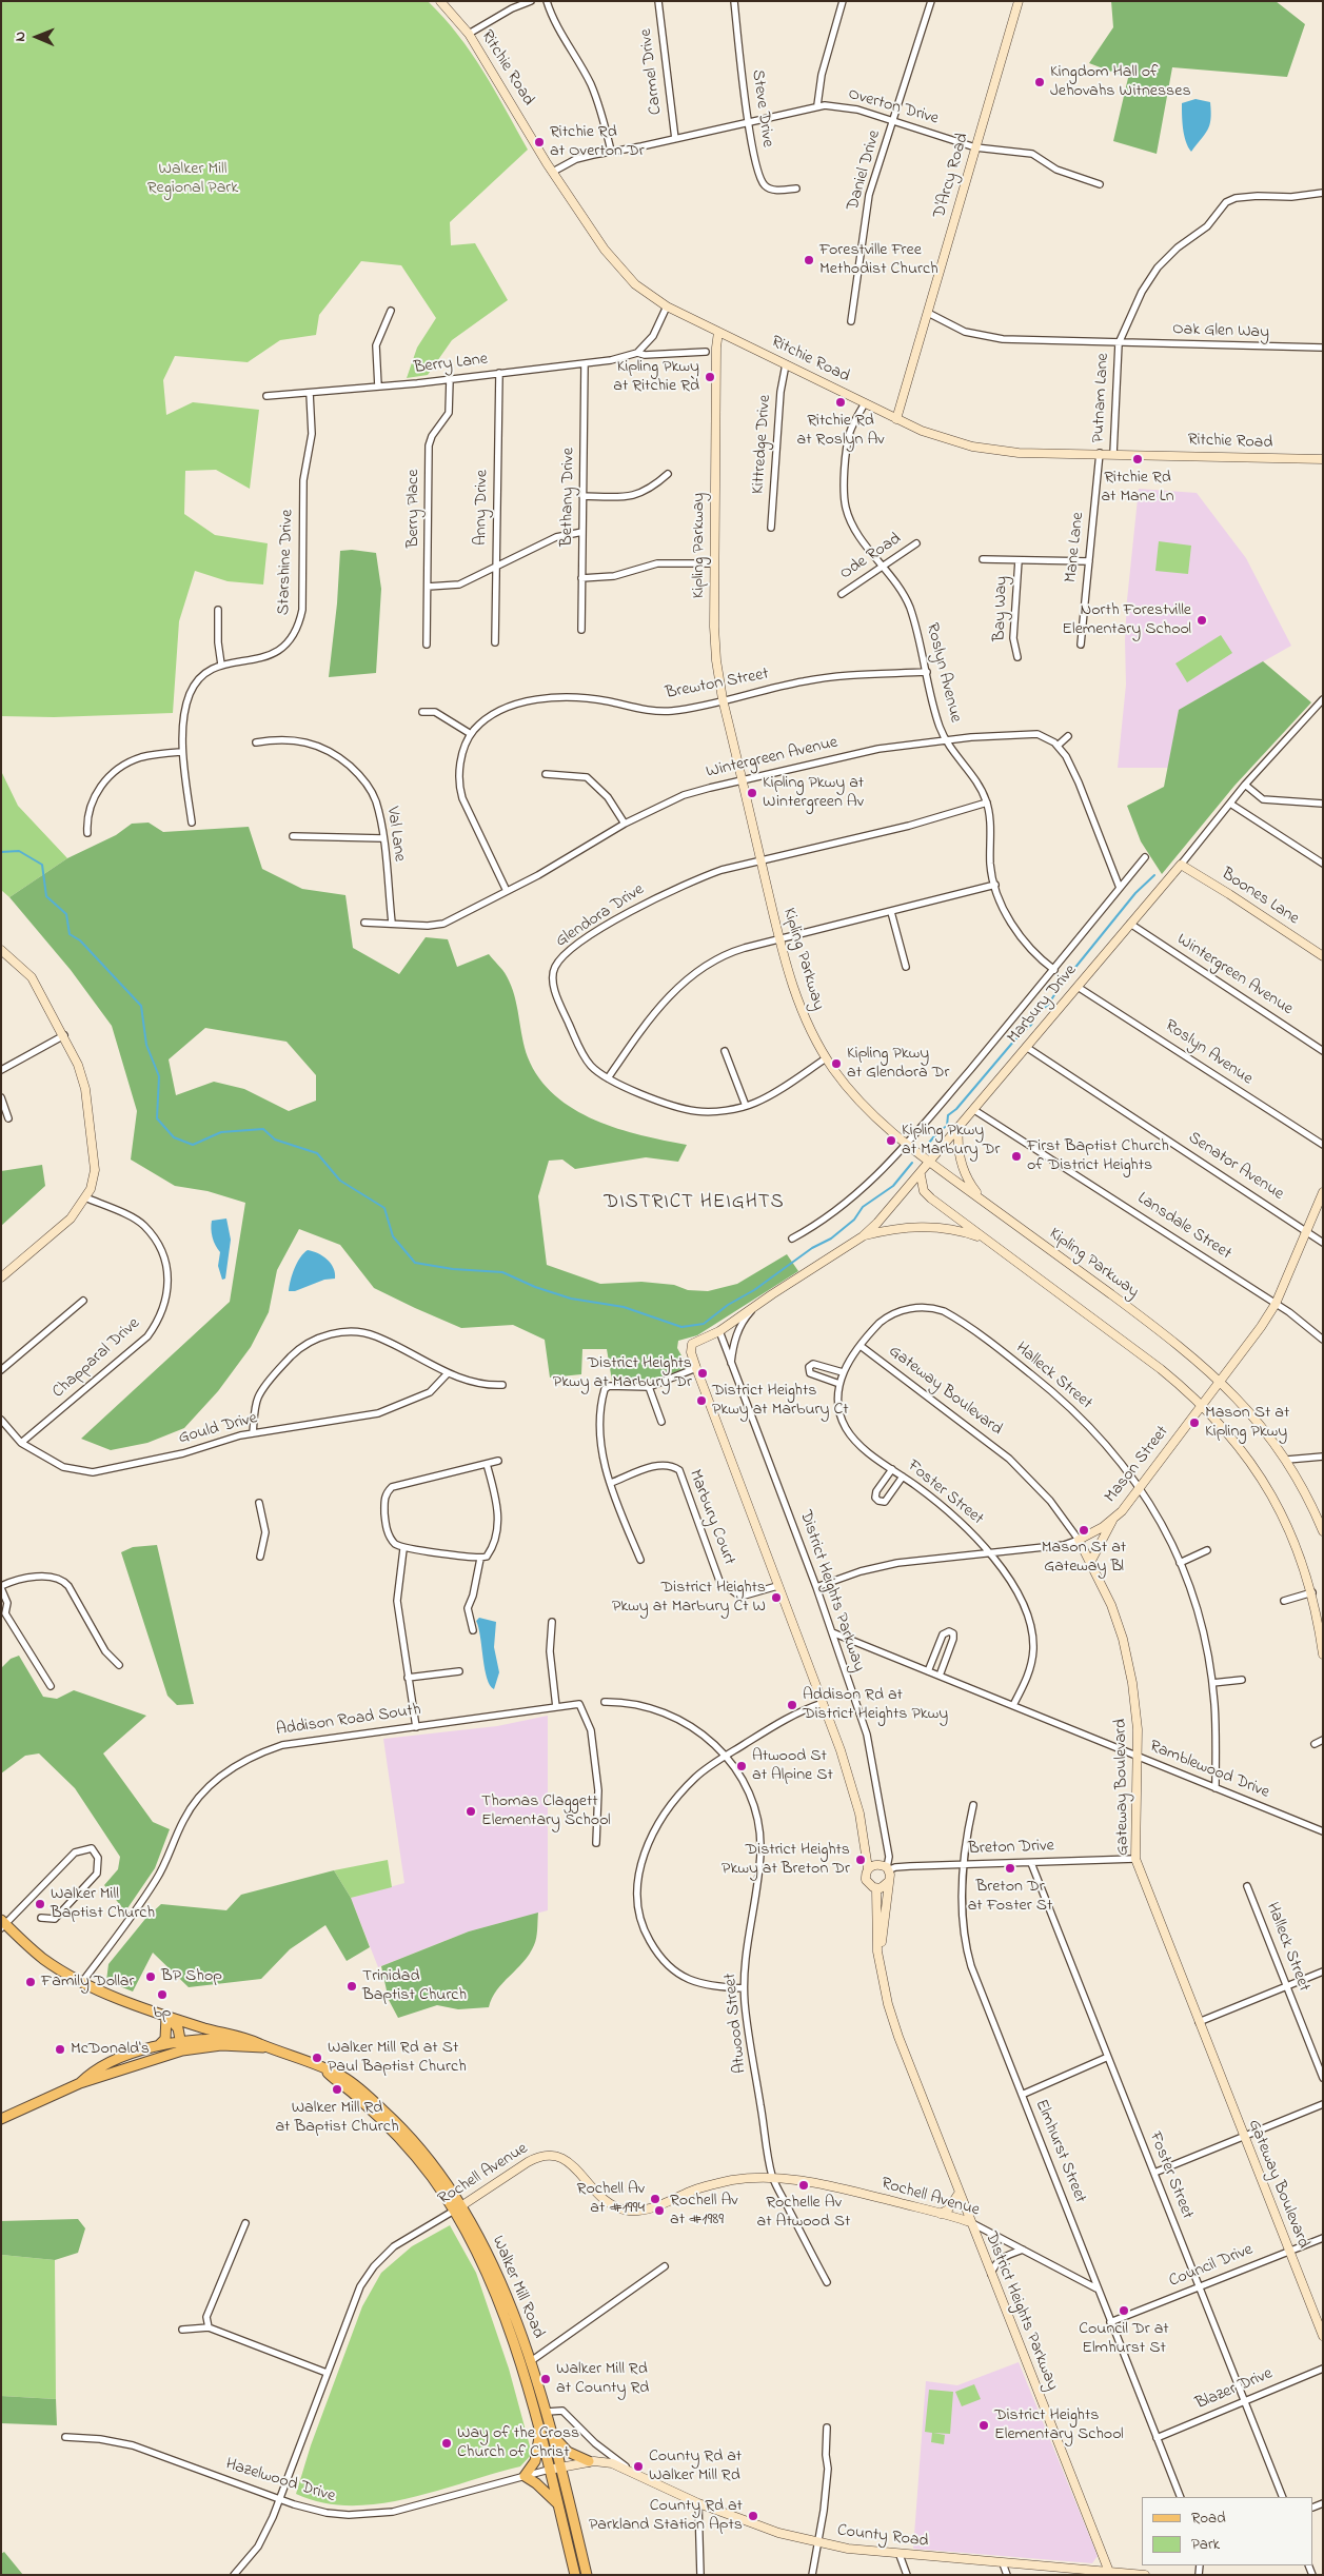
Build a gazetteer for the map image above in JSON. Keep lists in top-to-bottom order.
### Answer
{
  "streets": {
    "main road": ["Walker Mill Road"],
    "street": [
      "Ritchie Road",
      "Carmel Drive",
      "Overton Drive",
      "Steve Drive",
      "Daniel Drive",
      "D'Arcy Road",
      "Oak Glen Way",
      "Berry Lane",
      "Putnam Lane",
      "Kittredge Drive",
      "Bethany Drive",
      "Anny Drive",
      "Berry Place",
      "Kipling Parkway",
      "Mane Lane",
      "Ode Road",
      "Starshine Drive",
      "Bay Way",
      "Roslyn Avenue",
      "Brewton Street",
      "Wintergreen Avenue",
      "Val Lane",
      "Boones Lane",
      "Glendora Drive",
      "Marbury Drive",
      "Senator Avenue",
      "Lansdale Street",
      "Chapparal Drive",
      "Halleck Street",
      "Gateway Boulevard",
      "Gould Drive",
      "Mason Street",
      "Foster Street",
      "Marbury Court",
      "District Heights Parkway",
      "Addison Road South",
      "Ramblewood Drive",
      "Breton Drive",
      "Atwood Street",
      "Elmhurst Street",
      "Rochell Avenue",
      "Council Drive",
      "Blazer Drive",
      "Hazelwood Drive",
      "County Road"
    ]
  },
  "crossings": [
    ["Ritchie Road", "Overton Drive"],
    ["Ritchie Road", "D'Arcy Road"],
    ["Ritchie Road", "Putnam Lane"],
    ["Ritchie Road", "Kittredge Drive"],
    ["Ritchie Road", "Kipling Parkway"],
    ["Ritchie Road", "Mane Lane"],
    ["Ritchie Road", "Roslyn Avenue"],
    ["Carmel Drive", "Overton Drive"],
    ["Overton Drive", "Steve Drive"],
    ["Overton Drive", "Daniel Drive"],
    ["Overton Drive", "D'Arcy Road"],
    ["D'Arcy Road", "Oak Glen Way"],
    ["Oak Glen Way", "Putnam Lane"],
    ["Berry Lane", "Bethany Drive"],
    ["Berry Lane", "Anny Drive"],
    ["Berry Lane", "Berry Place"],
    ["Berry Lane", "Starshine Drive"],
    ["Kipling Parkway", "Brewton Street"],
    ["Kipling Parkway", "Wintergreen Avenue"],
    ["Kipling Parkway", "Glendora Drive"],
    ["Kipling Parkway", "Marbury Drive"],
    ["Kipling Parkway", "Mason Street"],
    ["Ode Road", "Roslyn Avenue"],
    ["Roslyn Avenue", "Brewton Street"],
    ["Roslyn Avenue", "Wintergreen Avenue"],
    ["Roslyn Avenue", "Glendora Drive"],
    ["Roslyn Avenue", "Marbury Drive"],
    ["Brewton Street", "Wintergreen Avenue"],
    ["Wintergreen Avenue", "Val Lane"],
    ["Wintergreen Avenue", "Marbury Drive"],
    ["Boones Lane", "Marbury Drive"],
    ["Marbury Drive", "Senator Avenue"],
    ["Marbury Drive", "Lansdale Street"],
    ["Marbury Drive", "District Heights Parkway"],
    ["Senator Avenue", "Mason Street"],
    ["Lansdale Street", "Mason Street"],
    ["Chapparal Drive", "Gould Drive"],
    ["Halleck Street", "Gateway Boulevard"],
    ["Halleck Street", "Mason Street"],
    ["Halleck Street", "Foster Street"],
    ["Halleck Street", "Ramblewood Drive"],
    ["Gateway Boulevard", "Mason Street"],
    ["Gateway Boulevard", "Foster Street"],
    ["Gateway Boulevard", "Ramblewood Drive"],
    ["Gateway Boulevard", "Breton Drive"],
    ["Gateway Boulevard", "Council Drive"],
    ["Mason Street", "Foster Street"],
    ["Mason Street", "District Heights Parkway"],
    ["Foster Street", "Ramblewood Drive"],
    ["Foster Street", "Breton Drive"],
    ["Foster Street", "Council Drive"],
    ["Foster Street", "Blazer Drive"],
    ["District Heights Parkway", "Ramblewood Drive"],
    ["District Heights Parkway", "Breton Drive"],
    ["District Heights Parkway", "Rochell Avenue"],
    ["District Heights Parkway", "County Road"],
    ["Addison Road South", "Walker Mill Road"],
    ["Breton Drive", "Elmhurst Street"],
    ["Atwood Street", "Rochell Avenue"],
    ["Elmhurst Street", "Rochell Avenue"],
    ["Elmhurst Street", "Council Drive"],
    ["Elmhurst Street", "Blazer Drive"],
    ["Rochell Avenue", "Walker Mill Road"],
    ["Rochell Avenue", "Hazelwood Drive"],
    ["Walker Mill Road", "Hazelwood Drive"],
    ["Walker Mill Road", "County Road"],
    ["Hazelwood Drive", "County Road"]
  ],
  "districts": ["DISTRICT HEIGHTS"],
  "parks": ["Walker Mill Regional Park"],
  "places": [
    "Kingdom Hall of Jehovahs Witnesses",
    "Ritchie Rd at Overton Dr",
    "Forestville Free Methodist Church",
    "Kipling Pkwy at Ritchie Rd",
    "Ritchie Rd at Roslyn Av",
    "Ritchie Rd at Mane Ln",
    "North Forestville Elementary School",
    "Kipling Pkwy at Wintergreen Av",
    "Kipling Pkwy at Glendora Dr",
    "Kipling Pkwy at Marbury Dr",
    "First Baptist Church of District Heights",
    "District Heights Pkwy at Marbury Dr",
    "District Heights Pkwy at Marbury Ct",
    "Mason St at Kipling Pkwy",
    "Mason St at Gateway Bl",
    "District Heights Pkwy at Marbury Ct W",
    "Addison Rd at District Heights Pkwy",
    "Atwood St at Alpine St",
    "Thomas Claggett Elementary School",
    "District Heights Pkwy at Breton Dr",
    "Breton Dr at Foster St",
    "Walker Mill Baptist Church",
    "BP Shop",
    "Family Dollar",
    "Trinidad Baptist Church",
    "bp",
    "McDonald's",
    "Walker Mill Rd at St Paul Baptist Church",
    "Walker Mill Rd at Baptist Church",
    "Rochelle Av at Atwood St",
    "Rochell Av at #1994",
    "Rochell Av at #1989",
    "Council Dr at Elmhurst St",
    "Walker Mill Rd at County Rd",
    "District Heights Elementary School",
    "Way of the Cross Church of Christ",
    "County Rd at Walker Mill Rd",
    "County Rd at Parkland Station Apts"
  ],
  "legend": ["Road", "Park"],
  "north": "left"
}
